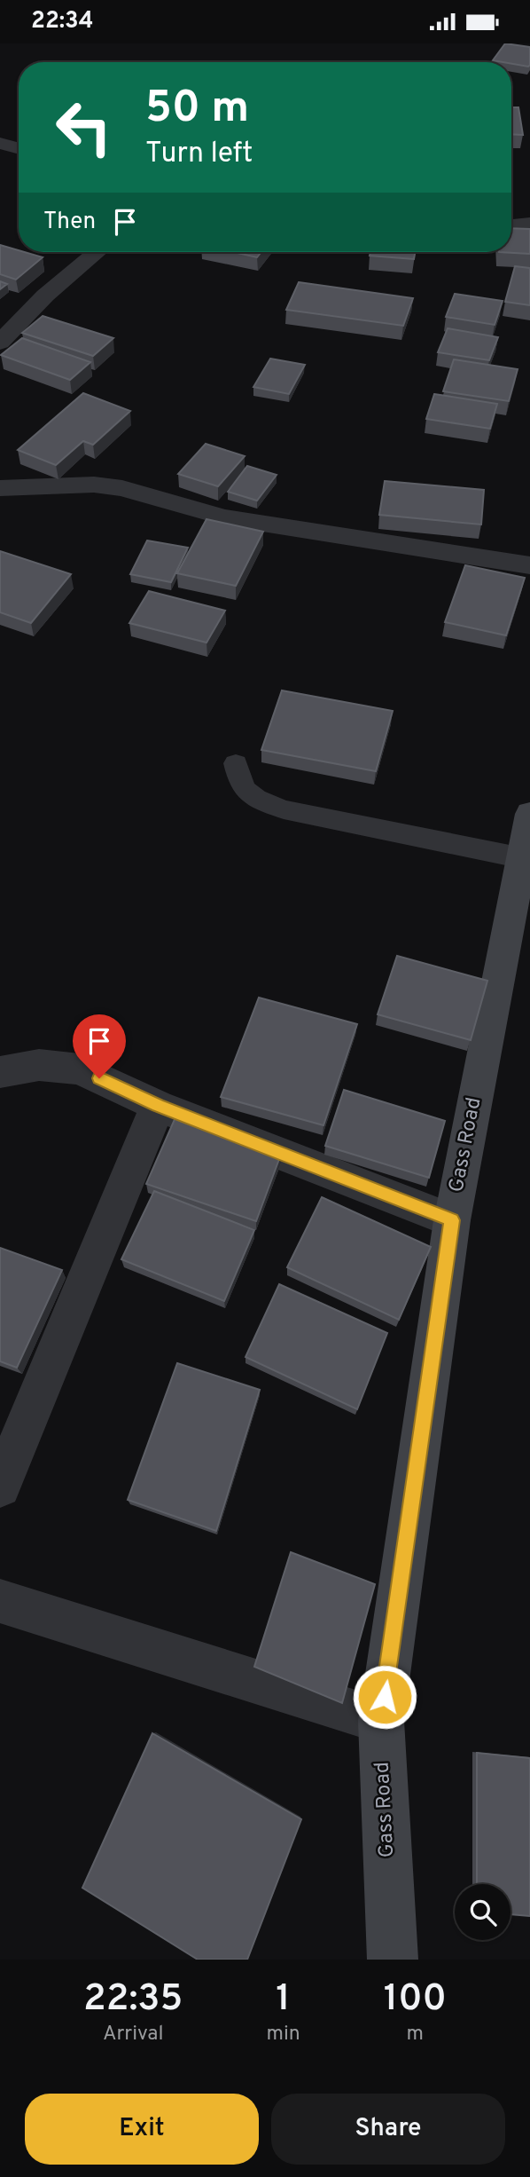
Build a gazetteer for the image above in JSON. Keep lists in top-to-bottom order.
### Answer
{
  "streets": {
    "main road": ["Gass Road"]
  },
  "page": {
    "status": "22:34",
    "turn": ["50 m", "Turn left"],
    "then": "Then",
    "eta": [
      "22:35",
      "Arrival",
      "1",
      "min",
      "100",
      "m"
    ],
    "buttons": ["Exit", "Share"]
  }
}
